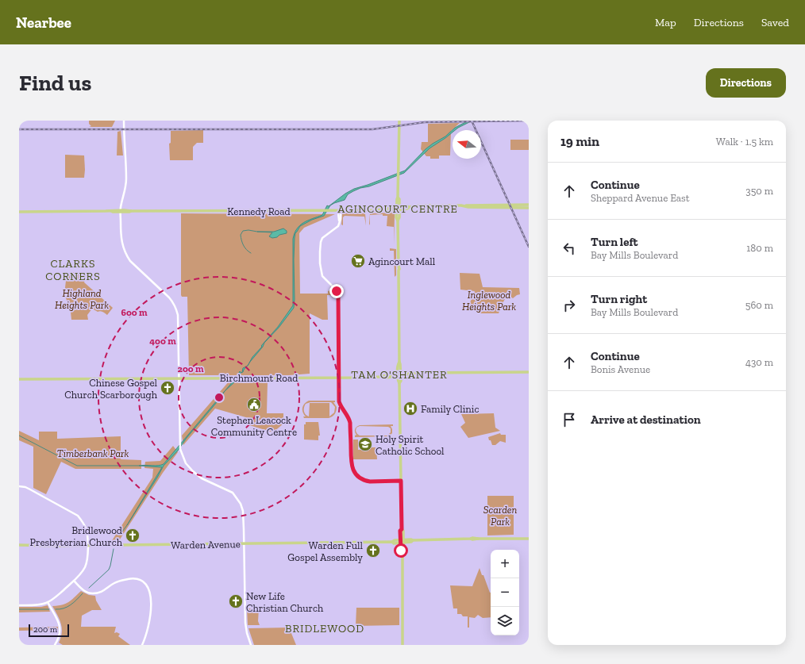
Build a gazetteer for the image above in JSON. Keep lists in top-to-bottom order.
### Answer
{
  "streets": {
    "main road": ["Kennedy Road", "Birchmount Road", "Warden Avenue"]
  },
  "districts": [
    "AGINCOURT CENTRE",
    "CLARKS CORNERS",
    "TAM O'SHANTER",
    "BRIDLEWOOD"
  ],
  "parks": [
    "Highland Heights Park",
    "Inglewood Heights Park",
    "Timberbank Park",
    "Scarden Park"
  ],
  "places": {
    "supermarket": ["Agincourt Mall"],
    "church": [
      "Chinese Gospel Church Scarborough",
      "Bridlewood Presbyterian Church",
      "Warden Full Gospel Assembly",
      "New Life Christian Church"
    ],
    "public building": ["Stephen Leacock Community Centre"],
    "hospital": ["Family Clinic"],
    "school or university": ["Holy Spirit Catholic School"]
  },
  "scale_bar": "200 m",
  "north": "left",
  "page": {
    "header": "Nearbee",
    "nav": ["Map", "Directions", "Saved"],
    "buttons": "Directions",
    "title": "Find us",
    "heading": ["19 min", "Walk · 1.5 km"],
    "list": [
      ["Continue", "Sheppard Avenue East", "350 m"],
      ["Turn left", "Bay Mills Boulevard", "180 m"],
      ["Turn right", "Bay Mills Boulevard", "560 m"],
      ["Continue", "Bonis Avenue", "430 m"],
      "Arrive at destination"
    ],
    "map_buttons": ["+", "−"],
    "scale": "200 m"
  },
  "rings": ["600 m", "400 m", "200 m"]
}
